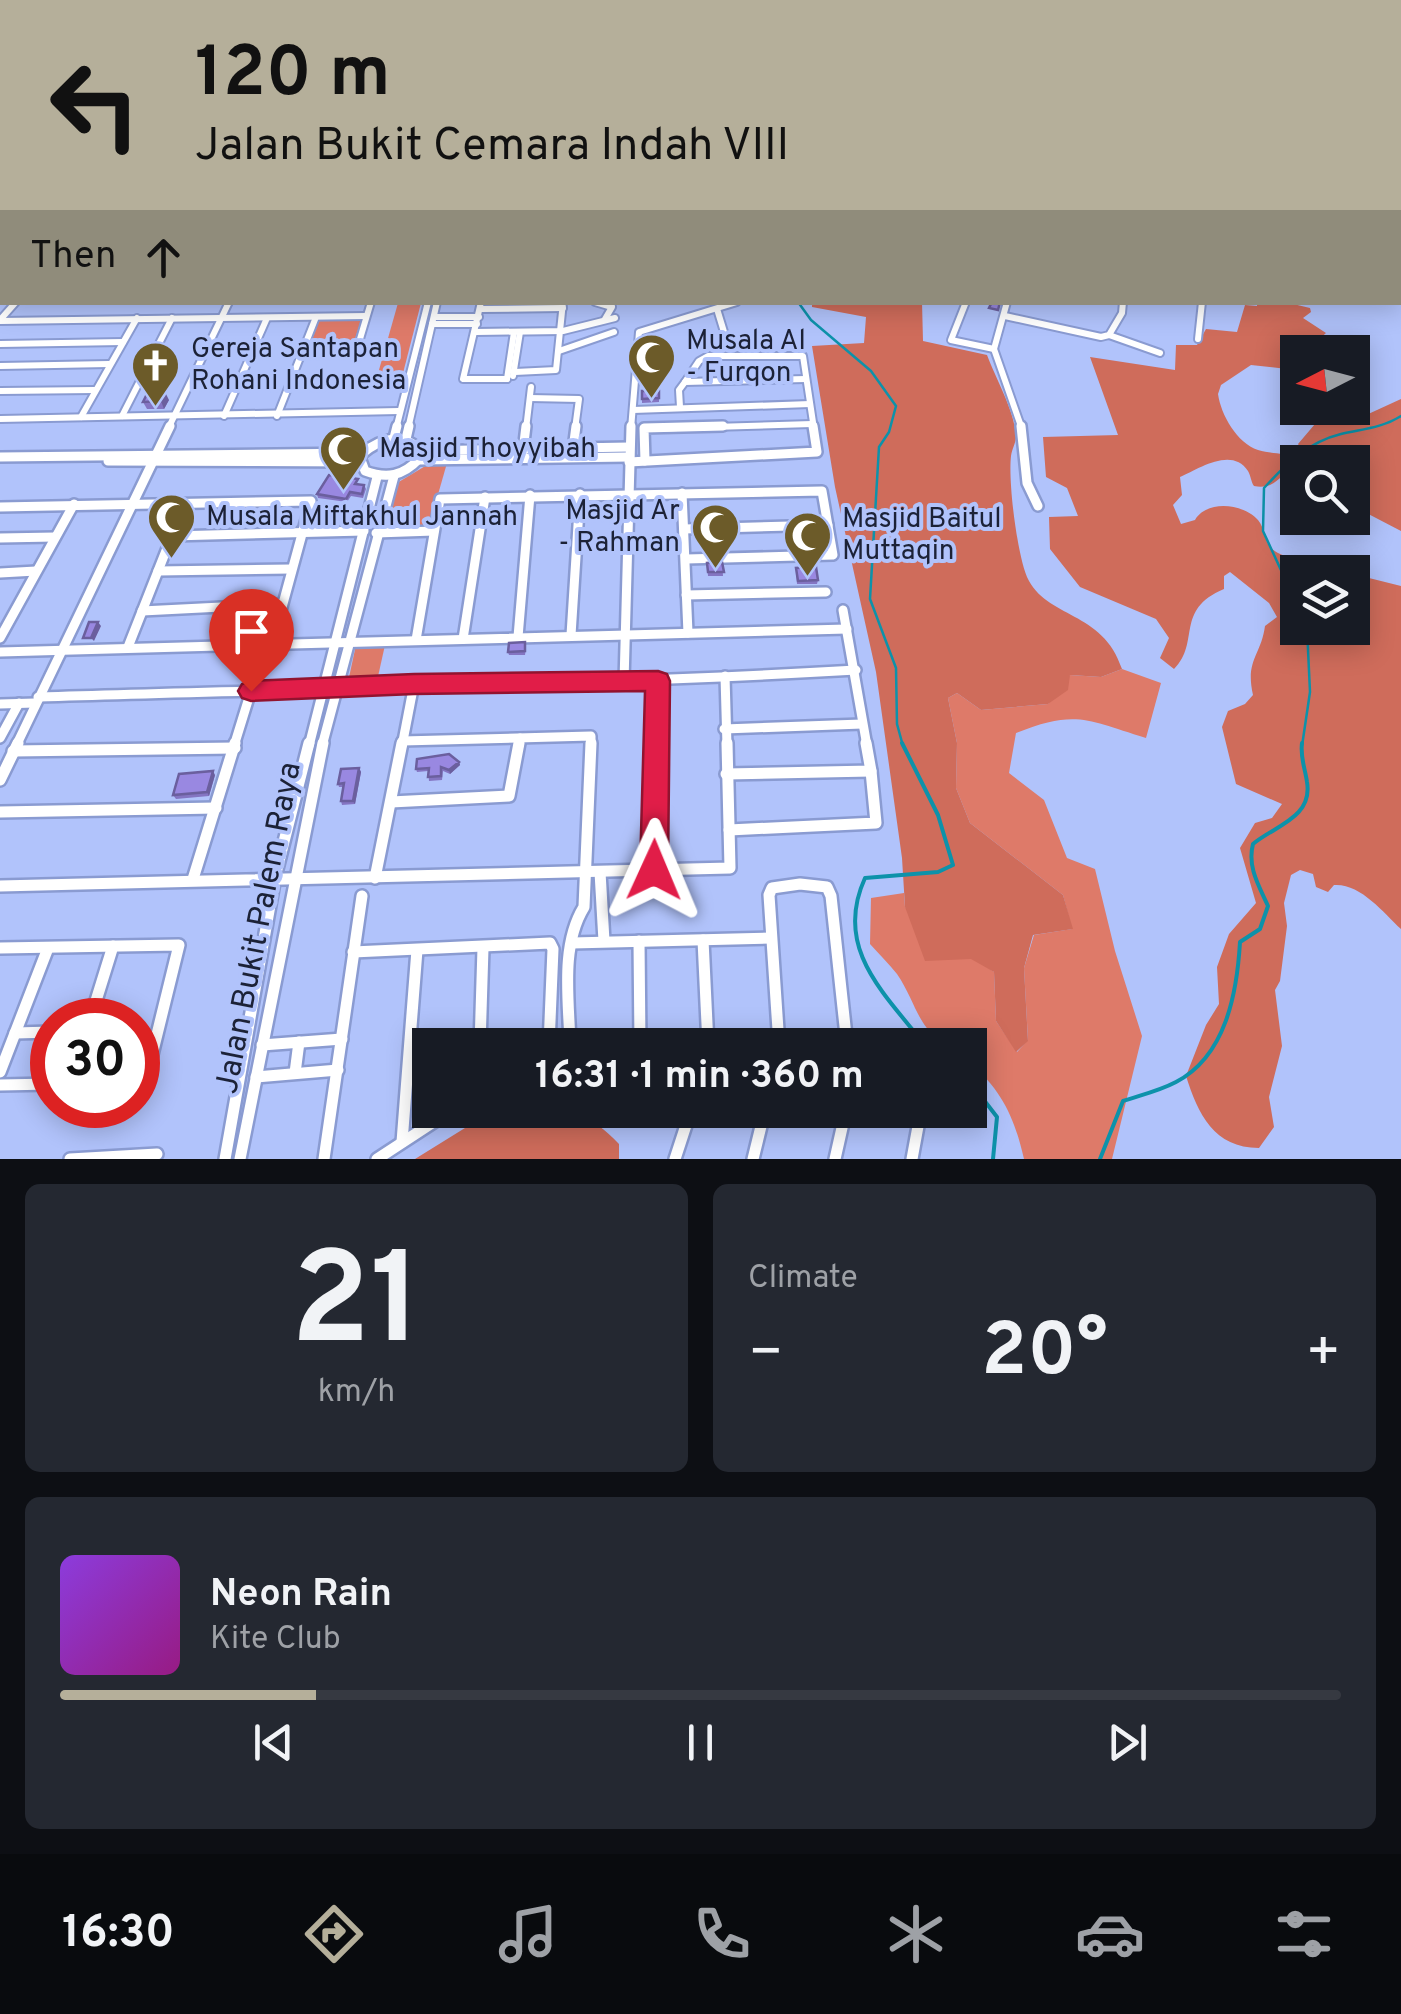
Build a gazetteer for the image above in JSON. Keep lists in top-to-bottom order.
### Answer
{
  "streets": {
    "street": ["Jalan Bukit Palem Raya"]
  },
  "places": {
    "mosque": [
      "Musala Al - Furqon",
      "Masjid Thoyyibah",
      "Musala Miftakhul Jannah",
      "Masjid Ar - Rahman",
      "Masjid Baitul Muttaqin"
    ],
    "church": ["Gereja Santapan Rohani Indonesia"]
  },
  "north": "left",
  "page": {
    "turn": ["120 m", "Jalan Bukit Cemara Indah VIII"],
    "then": "Then",
    "limit": "30",
    "trip": "16:31 · 1 min · 360 m",
    "tile": [
      ["21", "km/h"],
      "Climate"
    ],
    "heat": ["−", "20°", "+"],
    "song": ["Neon Rain", "Kite Club"],
    "tabs": "16:30"
  }
}
